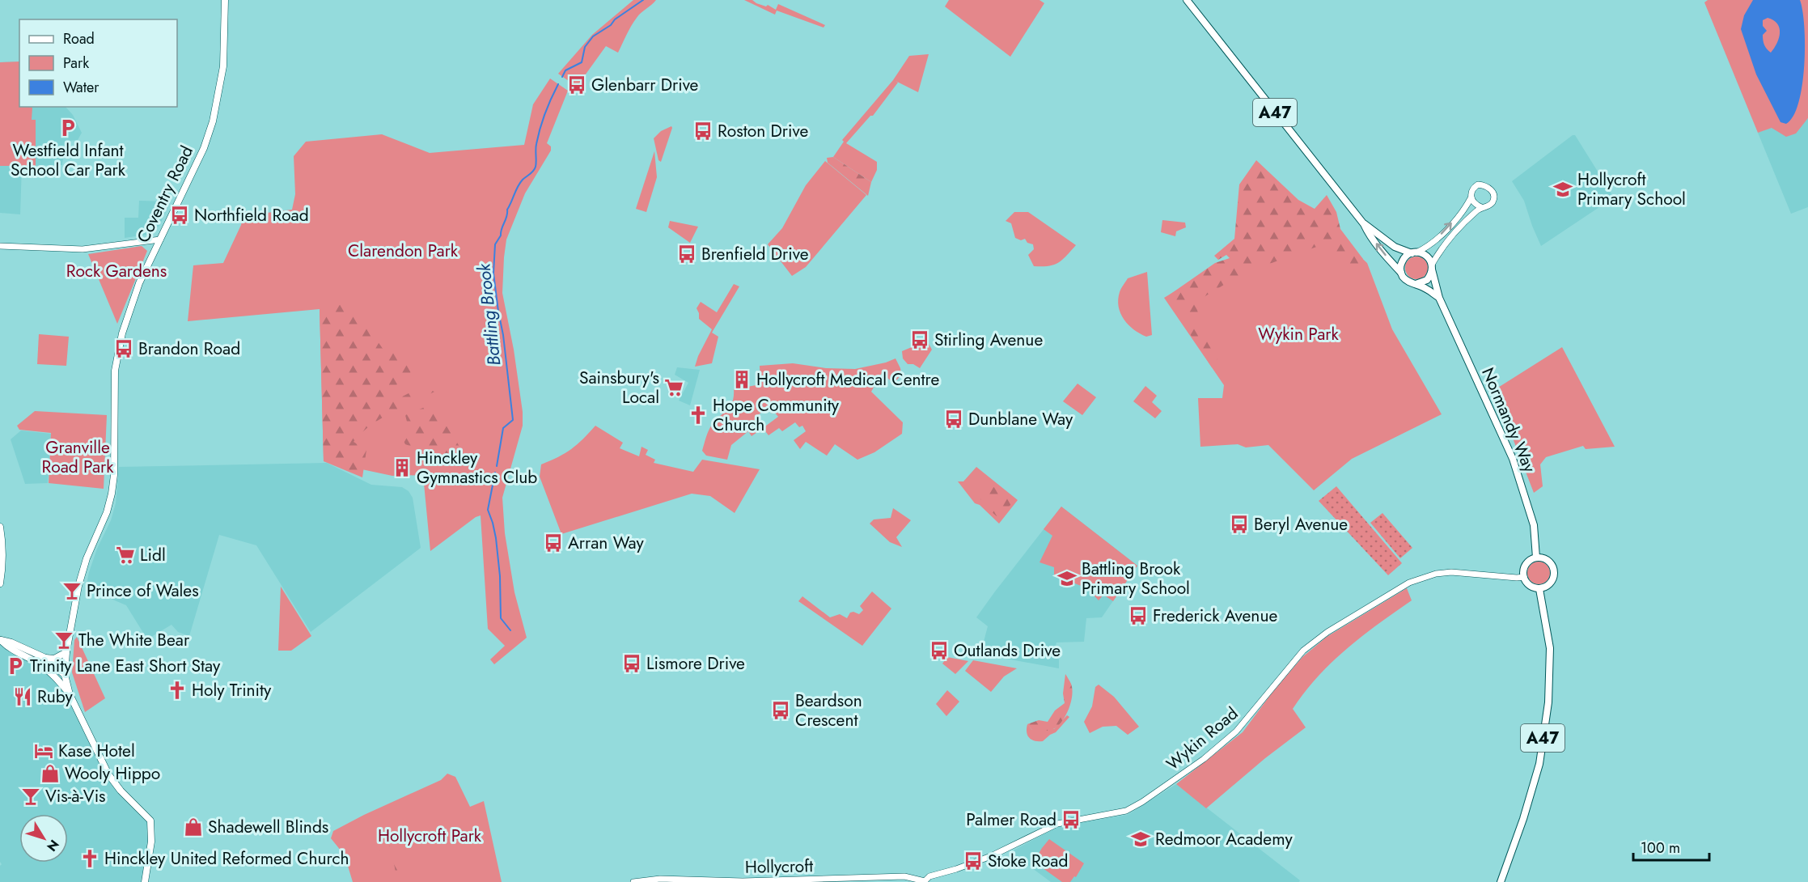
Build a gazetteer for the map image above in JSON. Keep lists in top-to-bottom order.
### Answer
{
  "streets": {
    "main road": ["A47", "Coventry Road", "Normandy Way"],
    "street": ["Wykin Road", "Hollycroft"]
  },
  "crossings": [
    ["A47", "Normandy Way"],
    ["A47", "Wykin Road"],
    ["Normandy Way", "Wykin Road"],
    ["Wykin Road", "Hollycroft"]
  ],
  "water": ["Battling Brook"],
  "parks": [
    "Clarendon Park",
    "Rock Gardens",
    "Wykin Park",
    "Granville Road Park",
    "Hollycroft Park"
  ],
  "places": {
    "bus stop": [
      "Glenbarr Drive",
      "Roston Drive",
      "Northfield Road",
      "Brenfield Drive",
      "Stirling Avenue",
      "Brandon Road",
      "Dunblane Way",
      "Beryl Avenue",
      "Arran Way",
      "Frederick Avenue",
      "Outlands Drive",
      "Lismore Drive",
      "Beardson Crescent",
      "Palmer Road",
      "Stoke Road"
    ],
    "parking": ["Westfield Infant School Car Park", "Trinity Lane East Short Stay"],
    "school or university": ["Hollycroft Primary School", "Battling Brook Primary School", "Redmoor Academy"],
    "building": ["Hollycroft Medical Centre", "Hinckley Gymnastics Club"],
    "supermarket": ["Sainsbury's Local", "Lidl"],
    "church": ["Hope Community Church", "Holy Trinity", "Hinckley United Reformed Church"],
    "bar": ["Prince of Wales", "The White Bear", "Vis-à-Vis"],
    "restaurant": ["Ruby"],
    "hotel": ["Kase Hotel"],
    "shop": ["Wooly Hippo", "Shadewell Blinds"]
  },
  "legend": ["Road", "Park", "Water"],
  "scale_bar": "100 m",
  "north": "bottom right"
}
